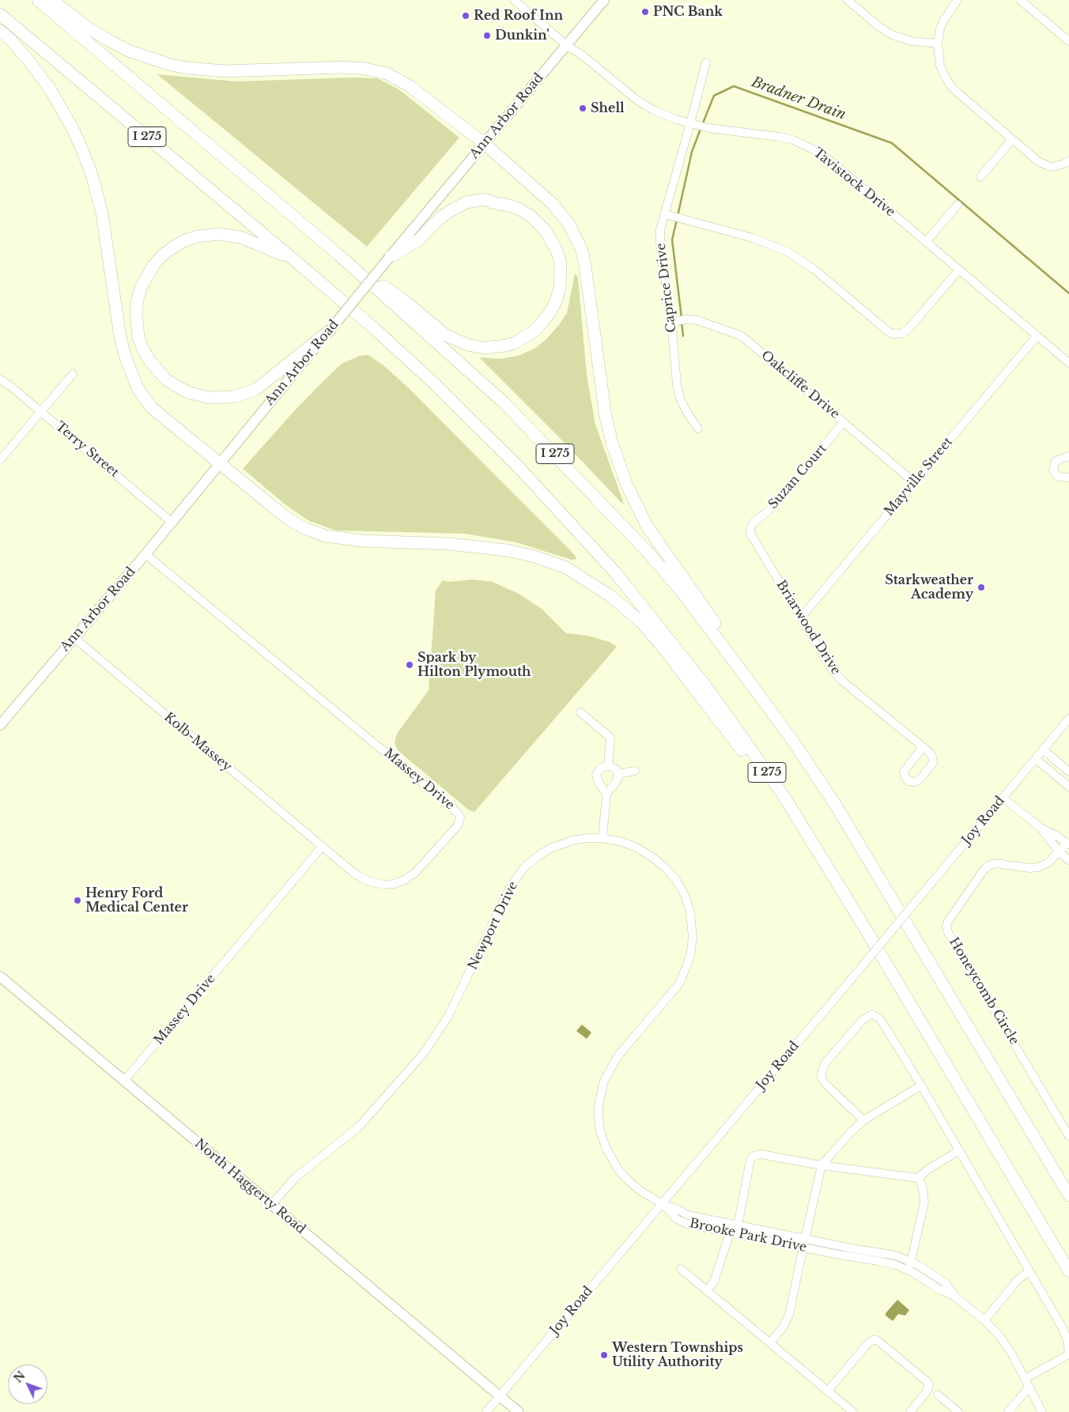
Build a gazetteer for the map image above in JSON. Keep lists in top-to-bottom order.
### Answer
{
  "streets": {
    "highway": ["I 275"],
    "main road": ["Ann Arbor Road", "North Haggerty Road"],
    "street": [
      "Tavistock Drive",
      "Caprice Drive",
      "Oakcliffe Drive",
      "Terry Street",
      "Suzan Court",
      "Mayville Street",
      "Briarwood Drive",
      "Kolb-Massey",
      "Massey Drive",
      "Joy Road",
      "Newport Drive",
      "Honeycomb Circle",
      "Brooke Park Drive"
    ]
  },
  "crossings": [
    ["Ann Arbor Road", "Tavistock Drive"],
    ["Ann Arbor Road", "Terry Street"],
    ["Ann Arbor Road", "Kolb-Massey"],
    ["Ann Arbor Road", "Massey Drive"],
    ["Tavistock Drive", "Caprice Drive"],
    ["Tavistock Drive", "Mayville Street"],
    ["Caprice Drive", "Oakcliffe Drive"],
    ["Oakcliffe Drive", "Suzan Court"],
    ["Oakcliffe Drive", "Mayville Street"],
    ["Suzan Court", "Briarwood Drive"],
    ["Mayville Street", "Briarwood Drive"],
    ["Kolb-Massey", "Massey Drive"],
    ["Massey Drive", "North Haggerty Road"],
    ["Joy Road", "Newport Drive"],
    ["Joy Road", "North Haggerty Road"],
    ["Joy Road", "Brooke Park Drive"],
    ["Newport Drive", "North Haggerty Road"],
    ["Newport Drive", "Brooke Park Drive"]
  ],
  "water": ["Bradner Drain"],
  "places": [
    "PNC Bank",
    "Red Roof Inn",
    "Dunkin'",
    "Shell",
    "Starkweather Academy",
    "Spark by Hilton Plymouth",
    "Henry Ford Medical Center",
    "Western Townships Utility Authority"
  ],
  "north": "top left"
}
